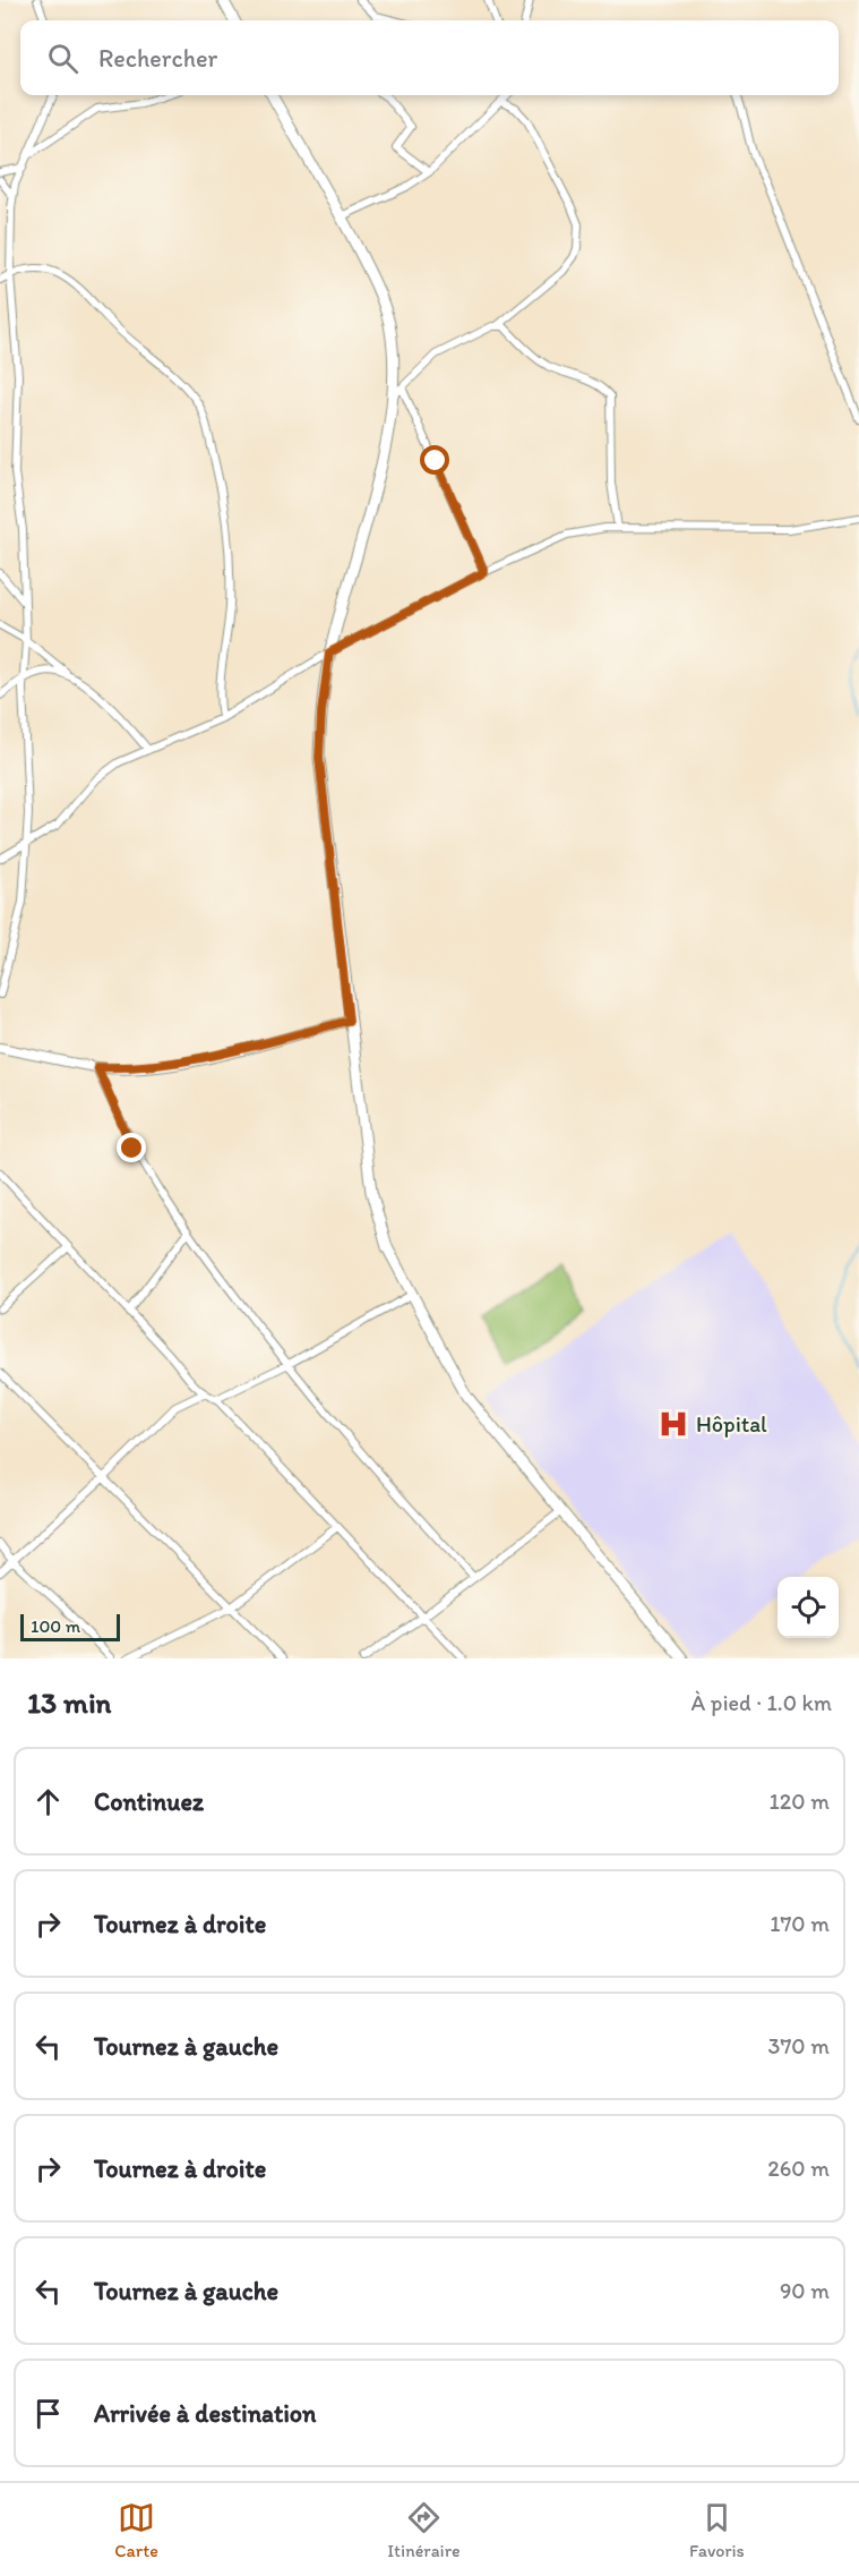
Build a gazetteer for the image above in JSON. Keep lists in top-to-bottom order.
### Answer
{
  "places": {
    "hospital": ["Hôpital"]
  },
  "scale_bar": "100 m",
  "page": {
    "search": "Rechercher",
    "scale": "100 m",
    "heading": ["13 min", "À pied · 1.0 km"],
    "list": [
      ["Continuez", "120 m"],
      ["Tournez à droite", "170 m"],
      ["Tournez à gauche", "370 m"],
      ["Tournez à droite", "260 m"],
      ["Tournez à gauche", "90 m"],
      "Arrivée à destination"
    ],
    "nav": ["Carte", "Itinéraire", "Favoris"]
  }
}
